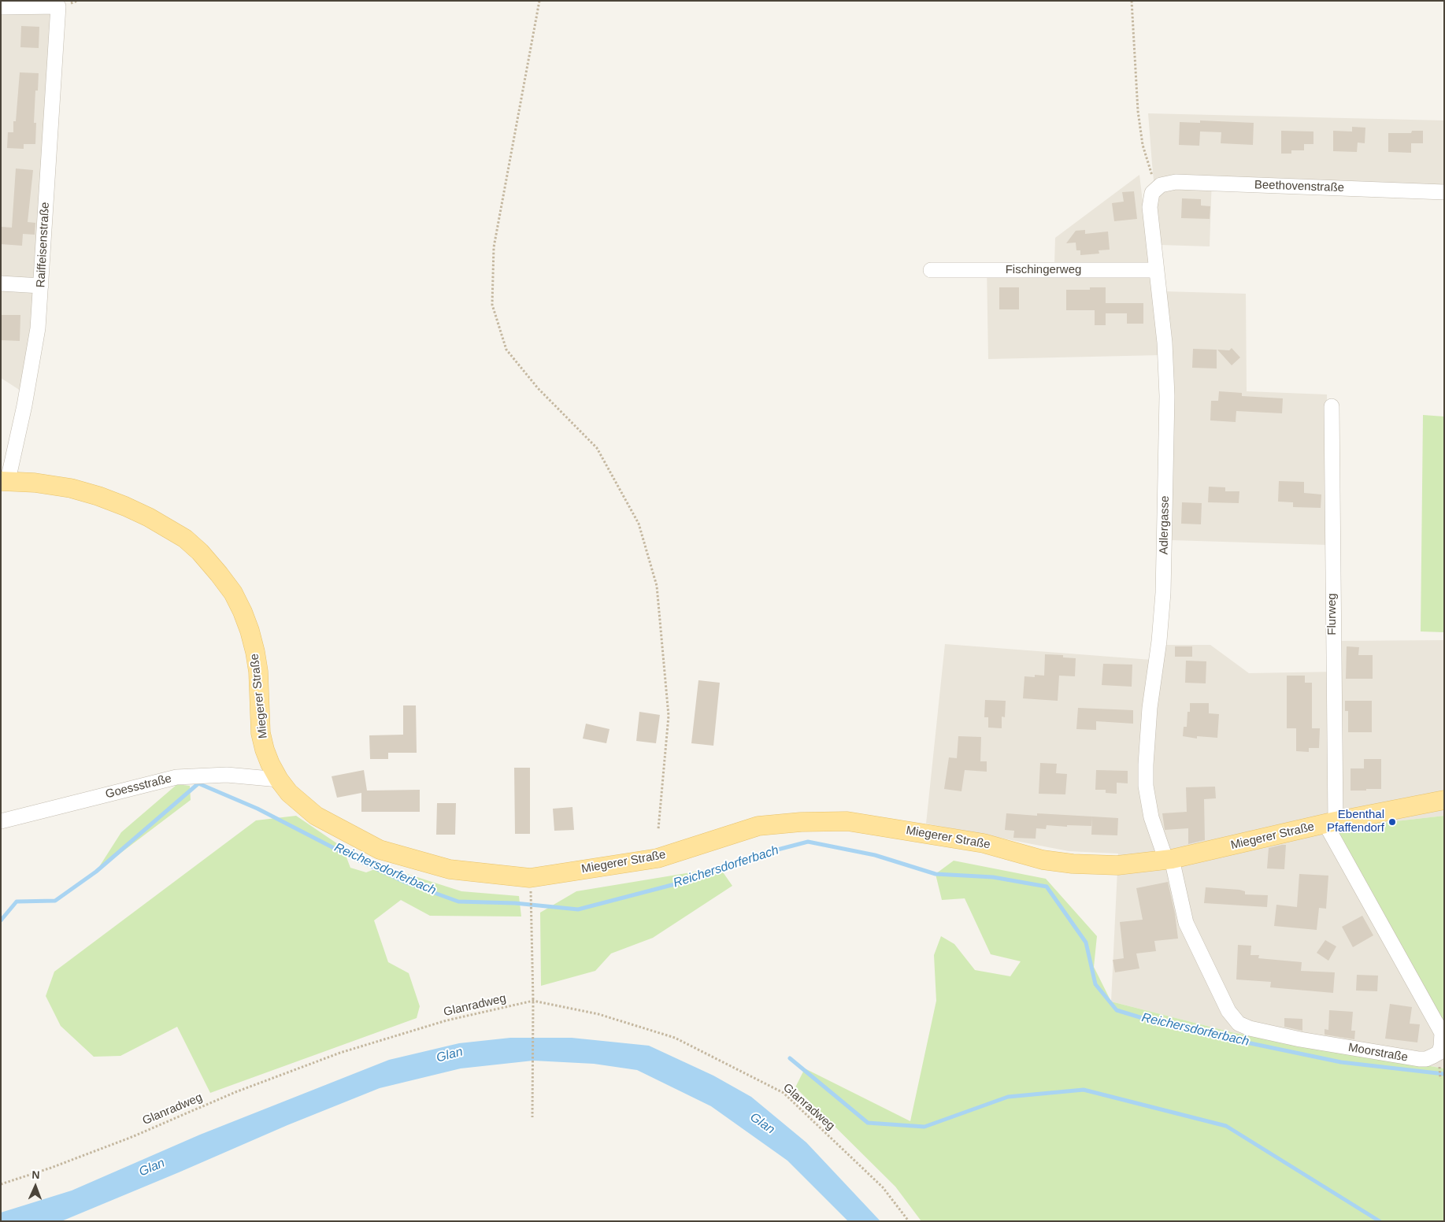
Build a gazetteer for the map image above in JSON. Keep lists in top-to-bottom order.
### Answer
{
  "streets": {
    "main road": ["Miegerer Straße"],
    "street": [
      "Beethovenstraße",
      "Raiffeisenstraße",
      "Fischingerweg",
      "Adlergasse",
      "Flurweg",
      "Goessstraße",
      "Moorstraße"
    ],
    "path": ["Glanradweg"]
  },
  "crossings": [
    ["Beethovenstraße", "Adlergasse"],
    ["Raiffeisenstraße", "Miegerer Straße"],
    ["Fischingerweg", "Adlergasse"],
    ["Adlergasse", "Miegerer Straße"],
    ["Adlergasse", "Moorstraße"],
    ["Flurweg", "Miegerer Straße"],
    ["Flurweg", "Moorstraße"],
    ["Miegerer Straße", "Goessstraße"],
    ["Miegerer Straße", "Moorstraße"]
  ],
  "water": ["Reichersdorferbach", "Glan"],
  "places": ["Ebenthal Pfaffendorf"],
  "north": "top"
}
